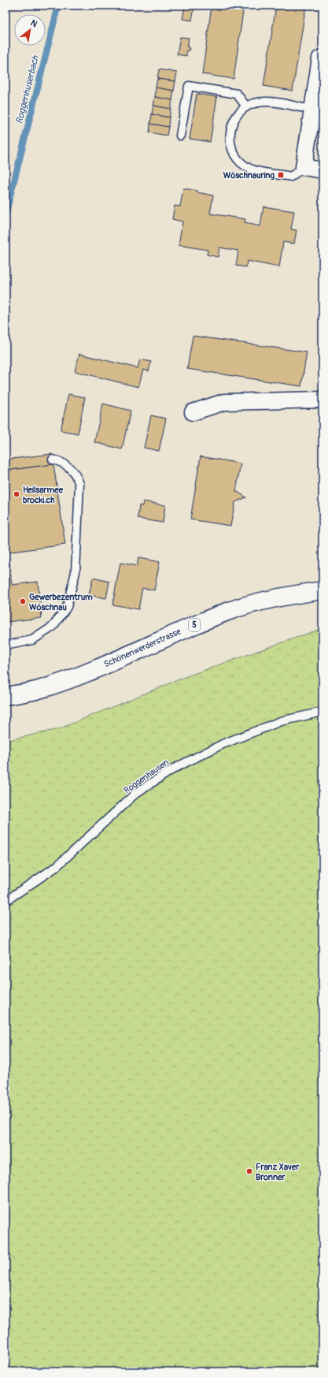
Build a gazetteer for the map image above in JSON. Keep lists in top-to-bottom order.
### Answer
{
  "streets": {
    "main road": ["5", "Schönenwerderstrasse"],
    "lane": ["Roggenhausen"]
  },
  "water": ["Roggenhuserbach"],
  "places": {
    "transit": ["Wöschnauring"],
    "other": ["Heilsarmee brocki.ch", "Gewerbezentrum Wöschnau", "Franz Xaver Bronner"]
  },
  "north": "top right"
}
